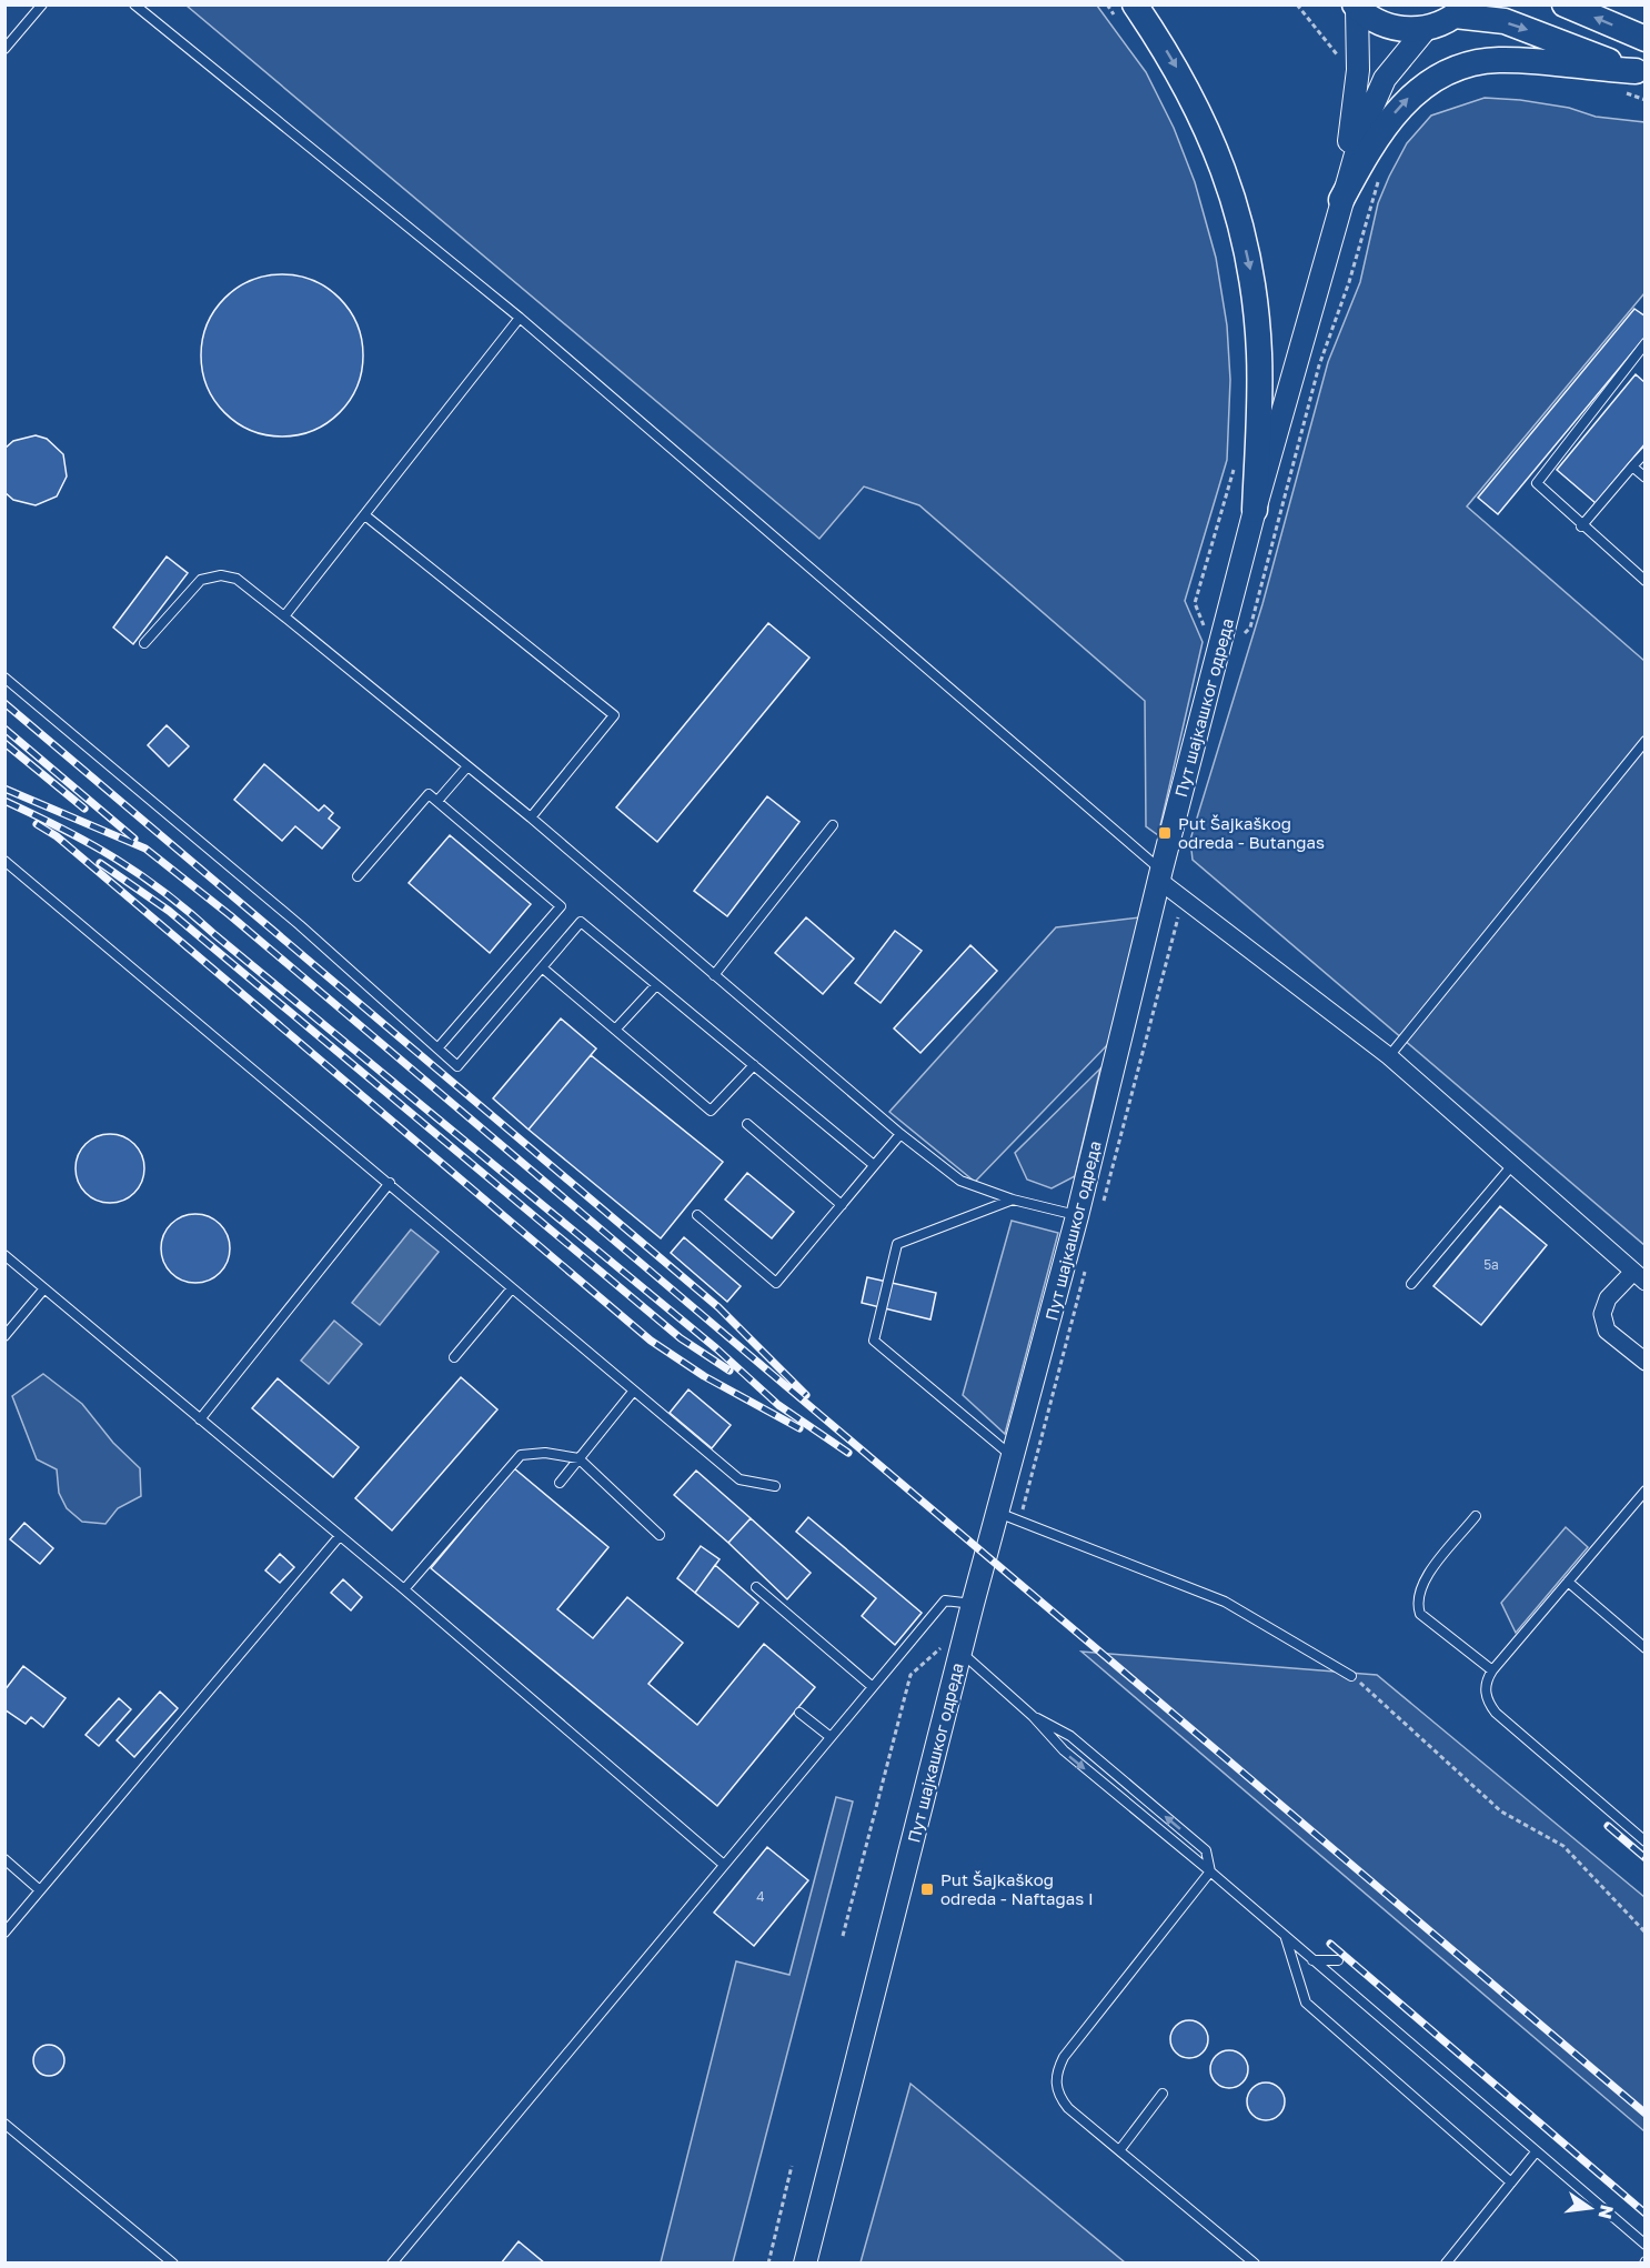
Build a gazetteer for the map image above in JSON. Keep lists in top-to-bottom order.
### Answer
{
  "streets": {
    "street": ["Пут шајкашког одреда"]
  },
  "places": {
    "transit": ["Put Šajkaškog odreda - Butangas", "Put Šajkaškog odreda - Naftagas I"]
  },
  "house_numbers": ["5a", "4"],
  "north": "right"
}
